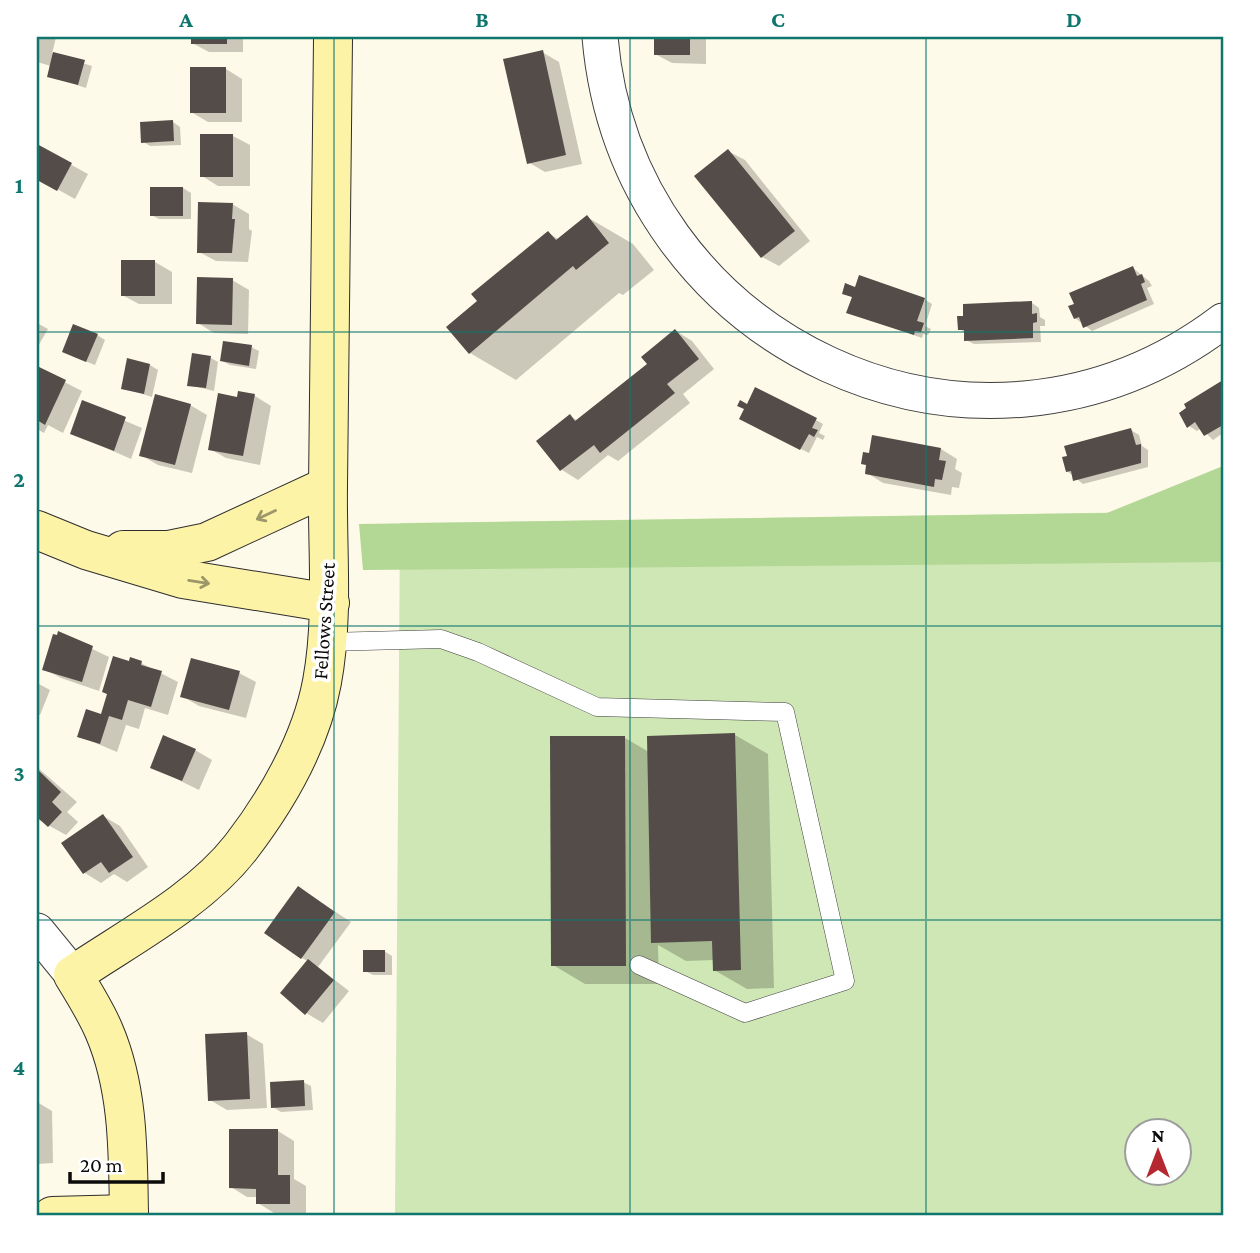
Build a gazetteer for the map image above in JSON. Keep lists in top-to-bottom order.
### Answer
{
  "streets": {
    "street": ["Fellows Street"]
  },
  "scale_bar": "20 m",
  "north": "top",
  "grid": {
    "columns": [
      "A",
      "B",
      "C",
      "D"
    ],
    "rows": [
      "1",
      "2",
      "3",
      "4"
    ]
  }
}
